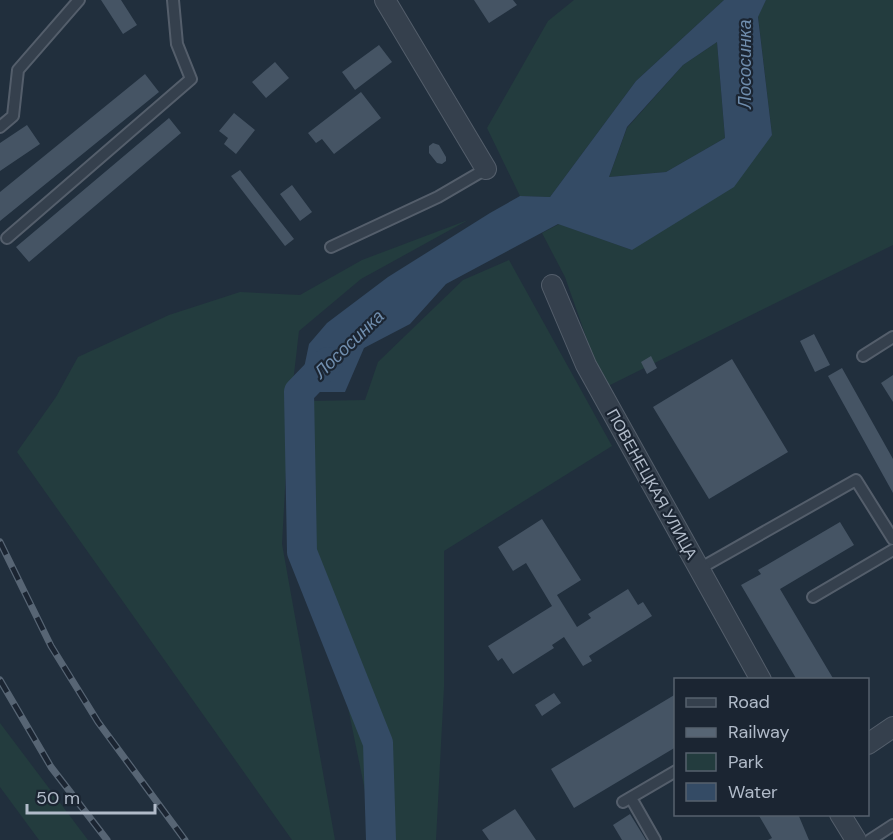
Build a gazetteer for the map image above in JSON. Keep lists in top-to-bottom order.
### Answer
{
  "streets": {
    "street": ["ПОВЕНЕЦКАЯ УЛИЦА"]
  },
  "water": ["Лососинка"],
  "legend": [
    "Road",
    "Railway",
    "Park",
    "Water"
  ],
  "scale_bar": "50 m"
}
